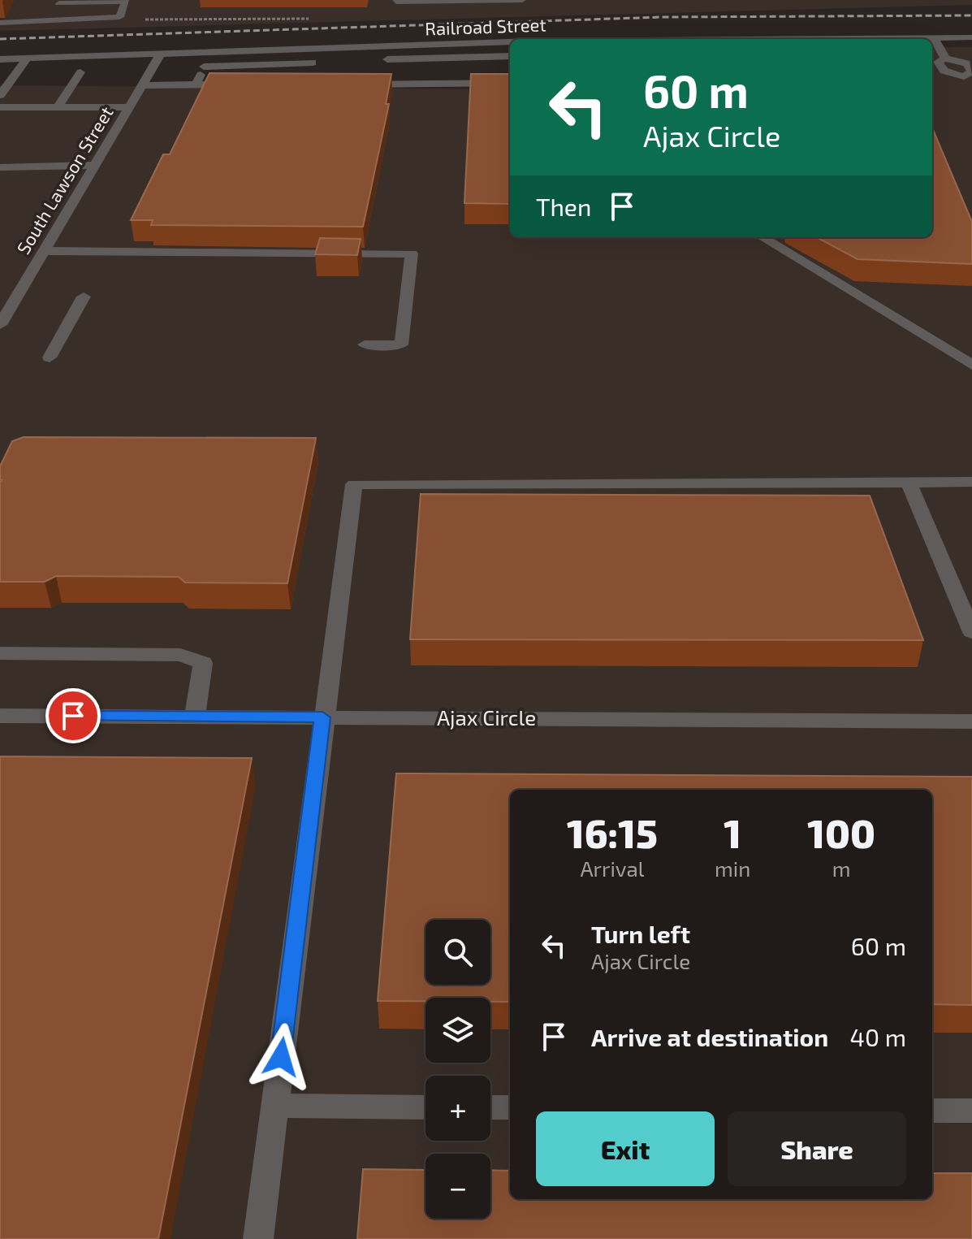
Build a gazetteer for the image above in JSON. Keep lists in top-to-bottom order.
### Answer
{
  "streets": {
    "street": ["Railroad Street", "South Lawson Street", "Ajax Circle"]
  },
  "crossings": [
    ["Railroad Street", "South Lawson Street"]
  ],
  "page": {
    "turn": ["60 m", "Ajax Circle"],
    "then": "Then",
    "eta": [
      "16:15",
      "Arrival",
      "1",
      "min",
      "100",
      "m"
    ],
    "list": [
      {
        "name": "Turn left",
        "note": "Ajax Circle",
        "value": "60 m"
      },
      {
        "name": "Arrive at destination",
        "value": "40 m"
      }
    ],
    "map_buttons": ["+", "−"],
    "buttons": ["Exit", "Share"]
  }
}
